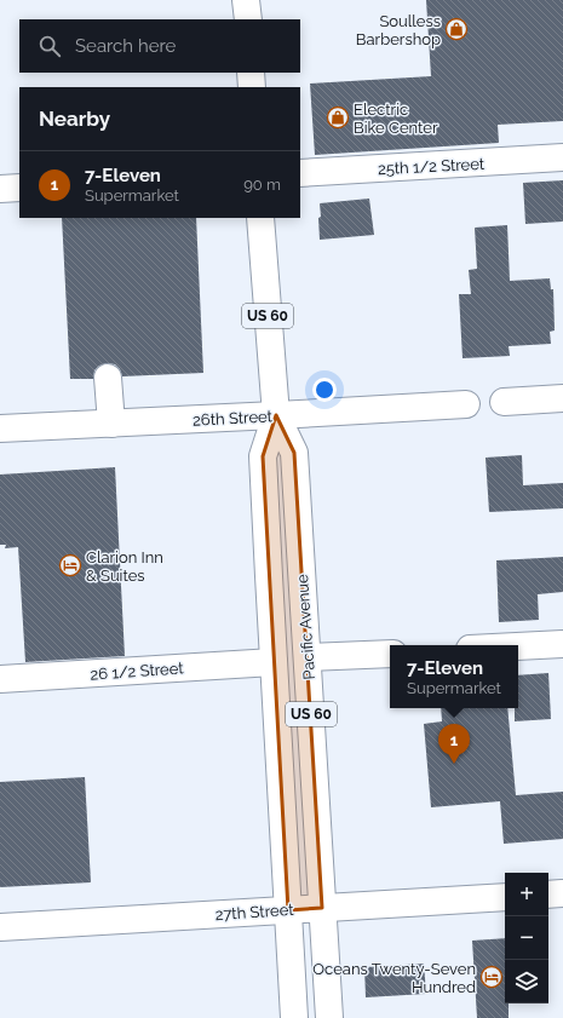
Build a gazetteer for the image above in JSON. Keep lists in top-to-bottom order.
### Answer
{
  "streets": {
    "main road": [
      "25th 1/2 Street",
      "US 60",
      "26th Street",
      "Pacific Avenue",
      "26 1/2 Street",
      "27th Street"
    ]
  },
  "crossings": [
    ["26th Street", "Pacific Avenue"],
    ["Pacific Avenue", "26 1/2 Street"],
    ["Pacific Avenue", "27th Street"]
  ],
  "places": {
    "shop": ["Soulless Barbershop", "Electric Bike Center"],
    "hotel": ["Clarion Inn & Suites", "Oceans Twenty-Seven Hundred"]
  },
  "page": {
    "search": "Search here",
    "heading": "Nearby",
    "list": [
      {
        "mark": "1",
        "name": "7-Eleven",
        "note": "Supermarket",
        "value": "90 m"
      }
    ],
    "popup": ["7-Eleven", "Supermarket"],
    "pins": "1",
    "map_buttons": ["+", "−"]
  }
}
